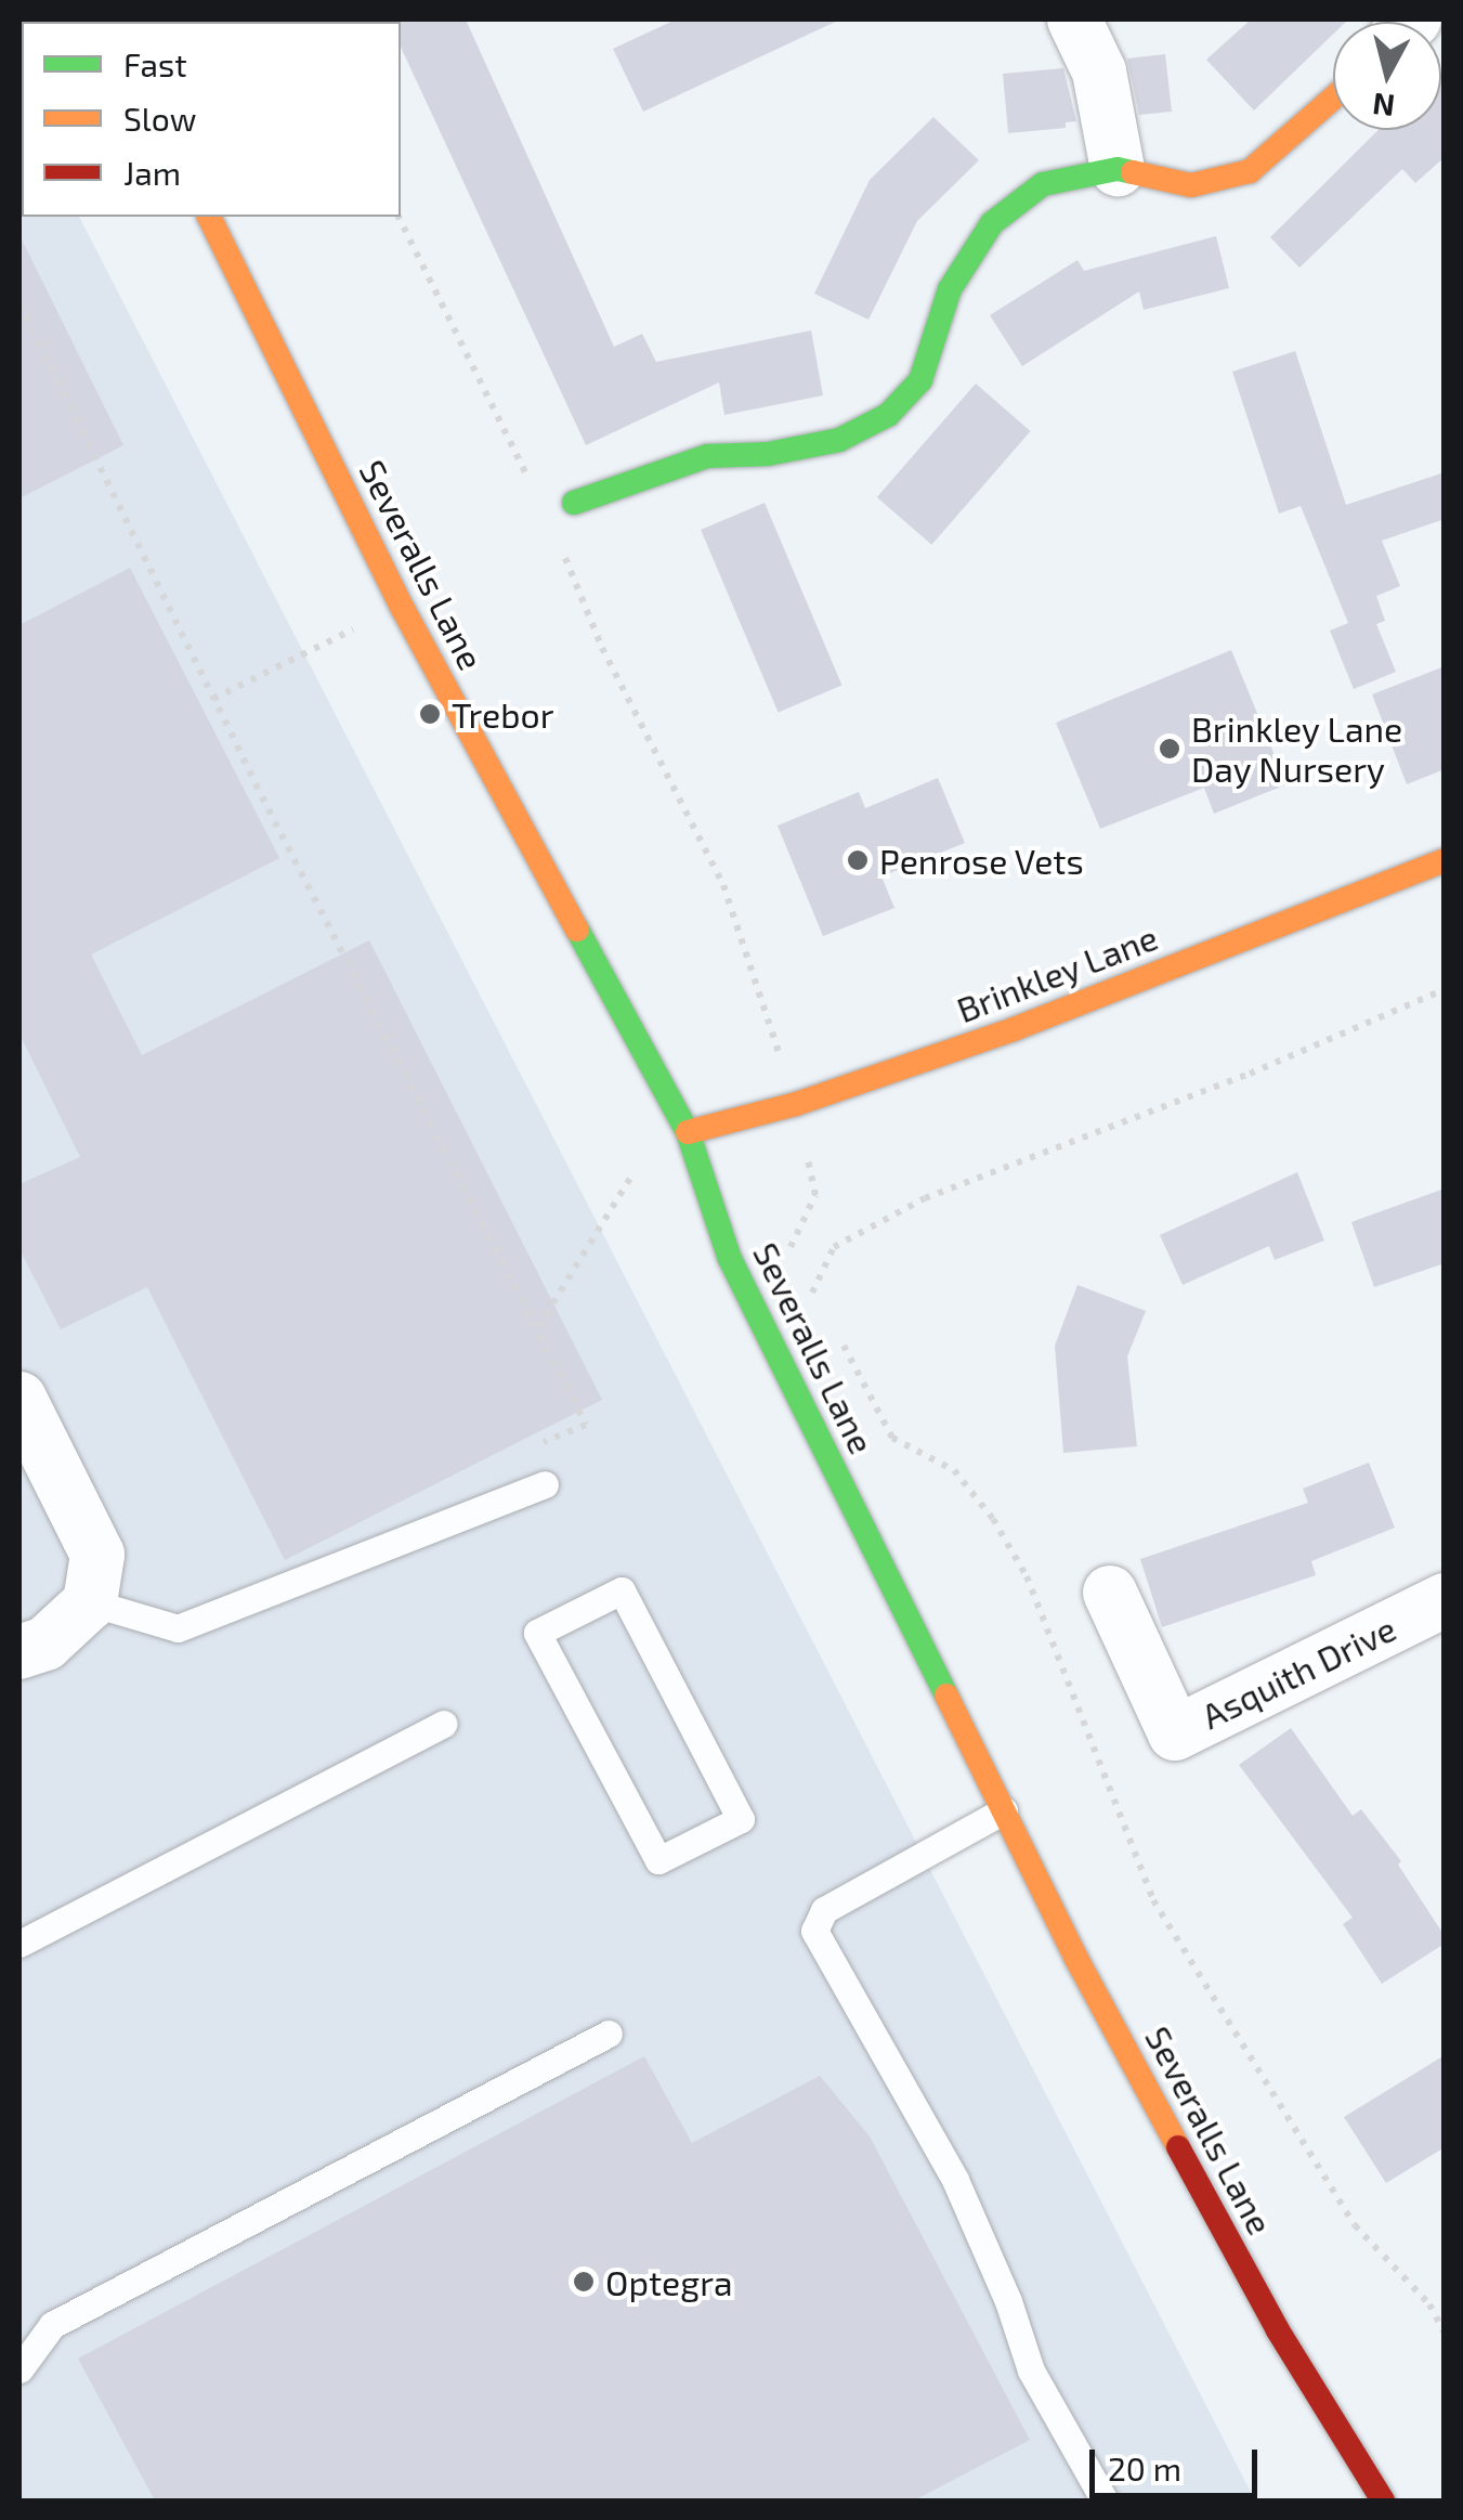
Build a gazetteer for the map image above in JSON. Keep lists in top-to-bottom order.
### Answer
{
  "streets": {
    "street": ["Severalls Lane", "Brinkley Lane", "Asquith Drive"]
  },
  "crossings": [
    ["Severalls Lane", "Brinkley Lane"]
  ],
  "places": [
    "Trebor",
    "Brinkley Lane Day Nursery",
    "Penrose Vets",
    "Optegra"
  ],
  "legend": ["Fast", "Slow", "Jam"],
  "scale_bar": "20 m",
  "north": "bottom"
}
